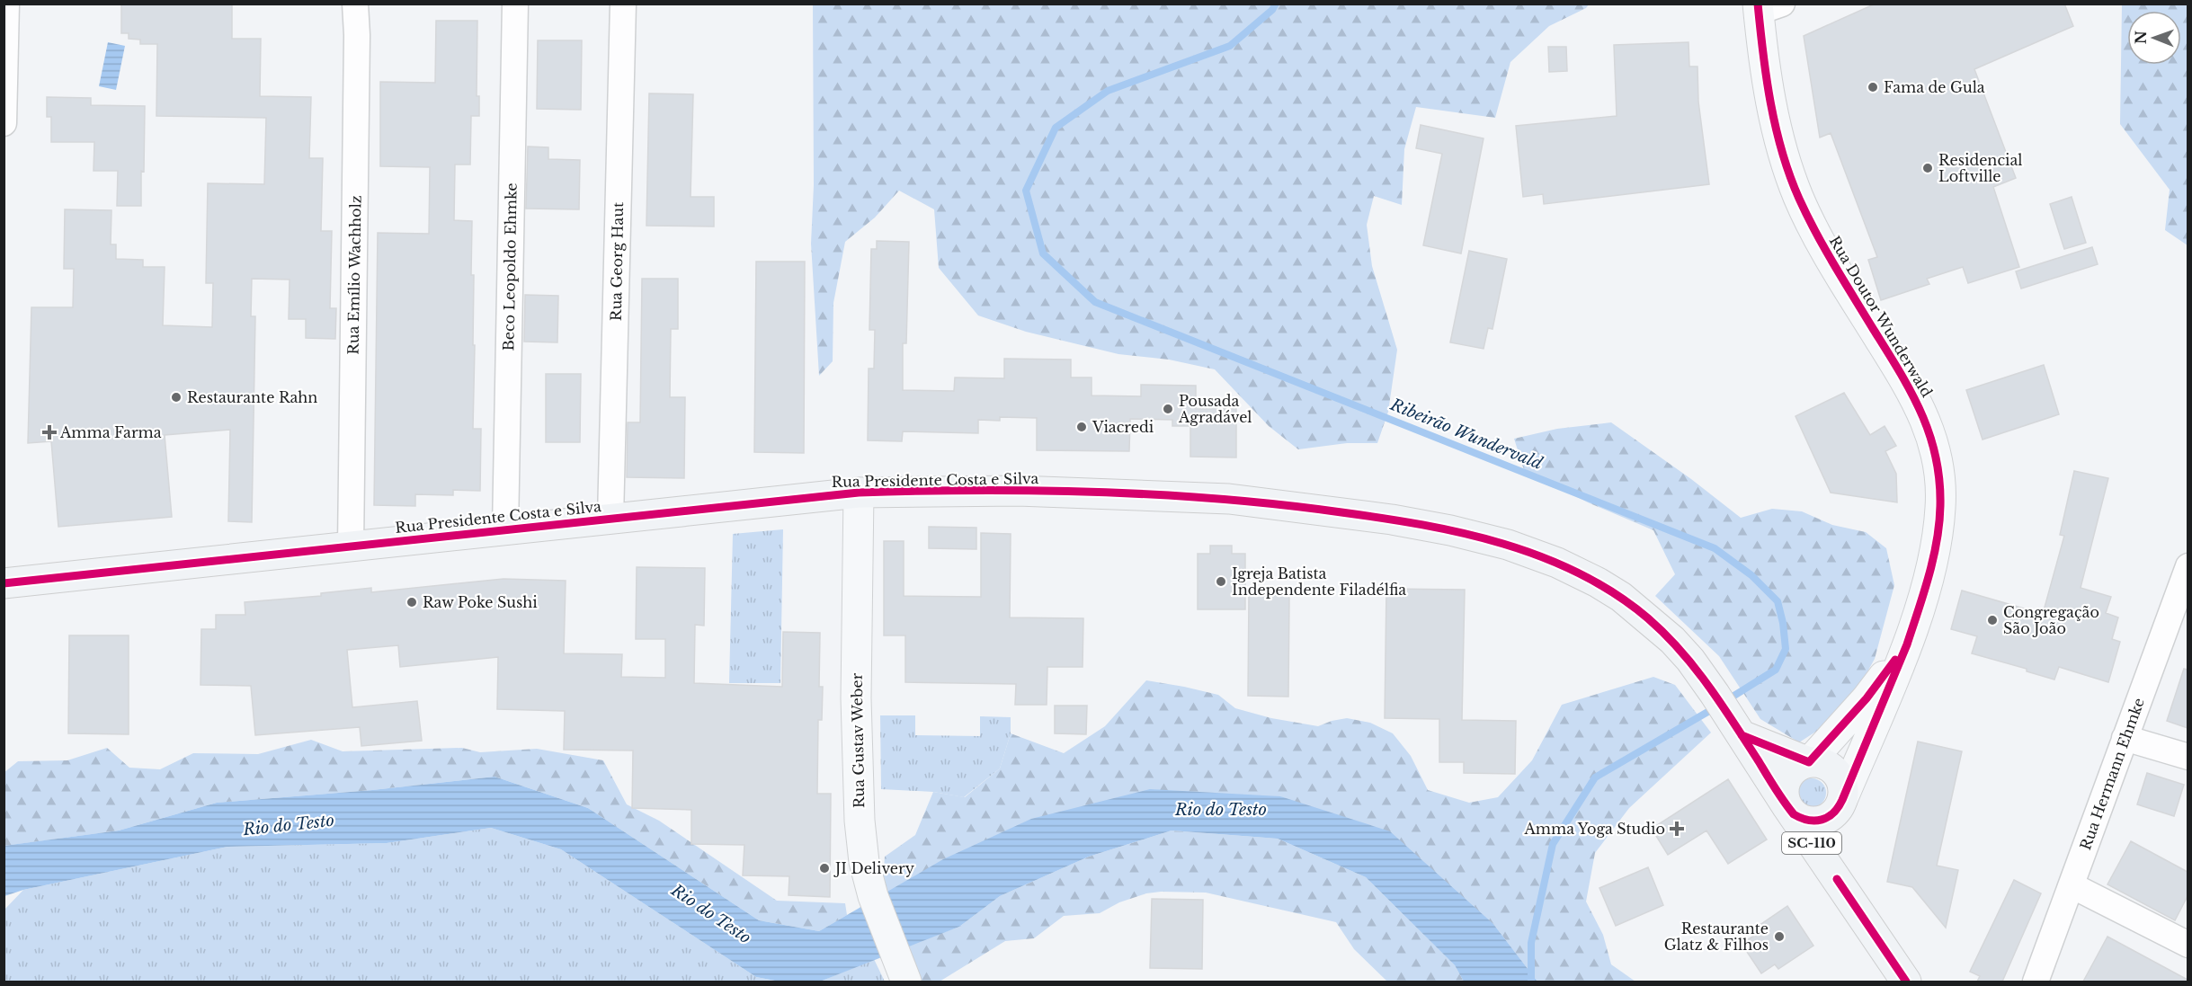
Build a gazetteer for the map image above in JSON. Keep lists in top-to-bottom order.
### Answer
{
  "streets": {
    "main road": ["Rua Presidente Costa e Silva", "SC-110"],
    "street": [
      "Rua Georg Haut",
      "Beco Leopoldo Ehmke",
      "Rua Emílio Wachholz",
      "Rua Doutor Wunderwald",
      "Rua Gustav Weber",
      "Rua Hermann Ehmke"
    ]
  },
  "crossings": [
    ["Rua Georg Haut", "Rua Presidente Costa e Silva"],
    ["Beco Leopoldo Ehmke", "Rua Presidente Costa e Silva"],
    ["Rua Emílio Wachholz", "Rua Presidente Costa e Silva"],
    ["Rua Doutor Wunderwald", "SC-110"],
    ["Rua Presidente Costa e Silva", "Rua Gustav Weber"],
    ["Rua Presidente Costa e Silva", "SC-110"]
  ],
  "water": ["Ribeirão Wundervald", "Rio do Testo"],
  "places": {
    "other": [
      "Fama de Gula",
      "Residencial Loftville",
      "Restaurante Rahn",
      "Pousada Agradável",
      "Viacredi",
      "Igreja Batista Independente Filadélfia",
      "Raw Poke Sushi",
      "Congregação São João",
      "JI Delivery",
      "Restaurante Glatz & Filhos"
    ],
    "health": ["Amma Farma", "Amma Yoga Studio"]
  },
  "north": "left"
}
